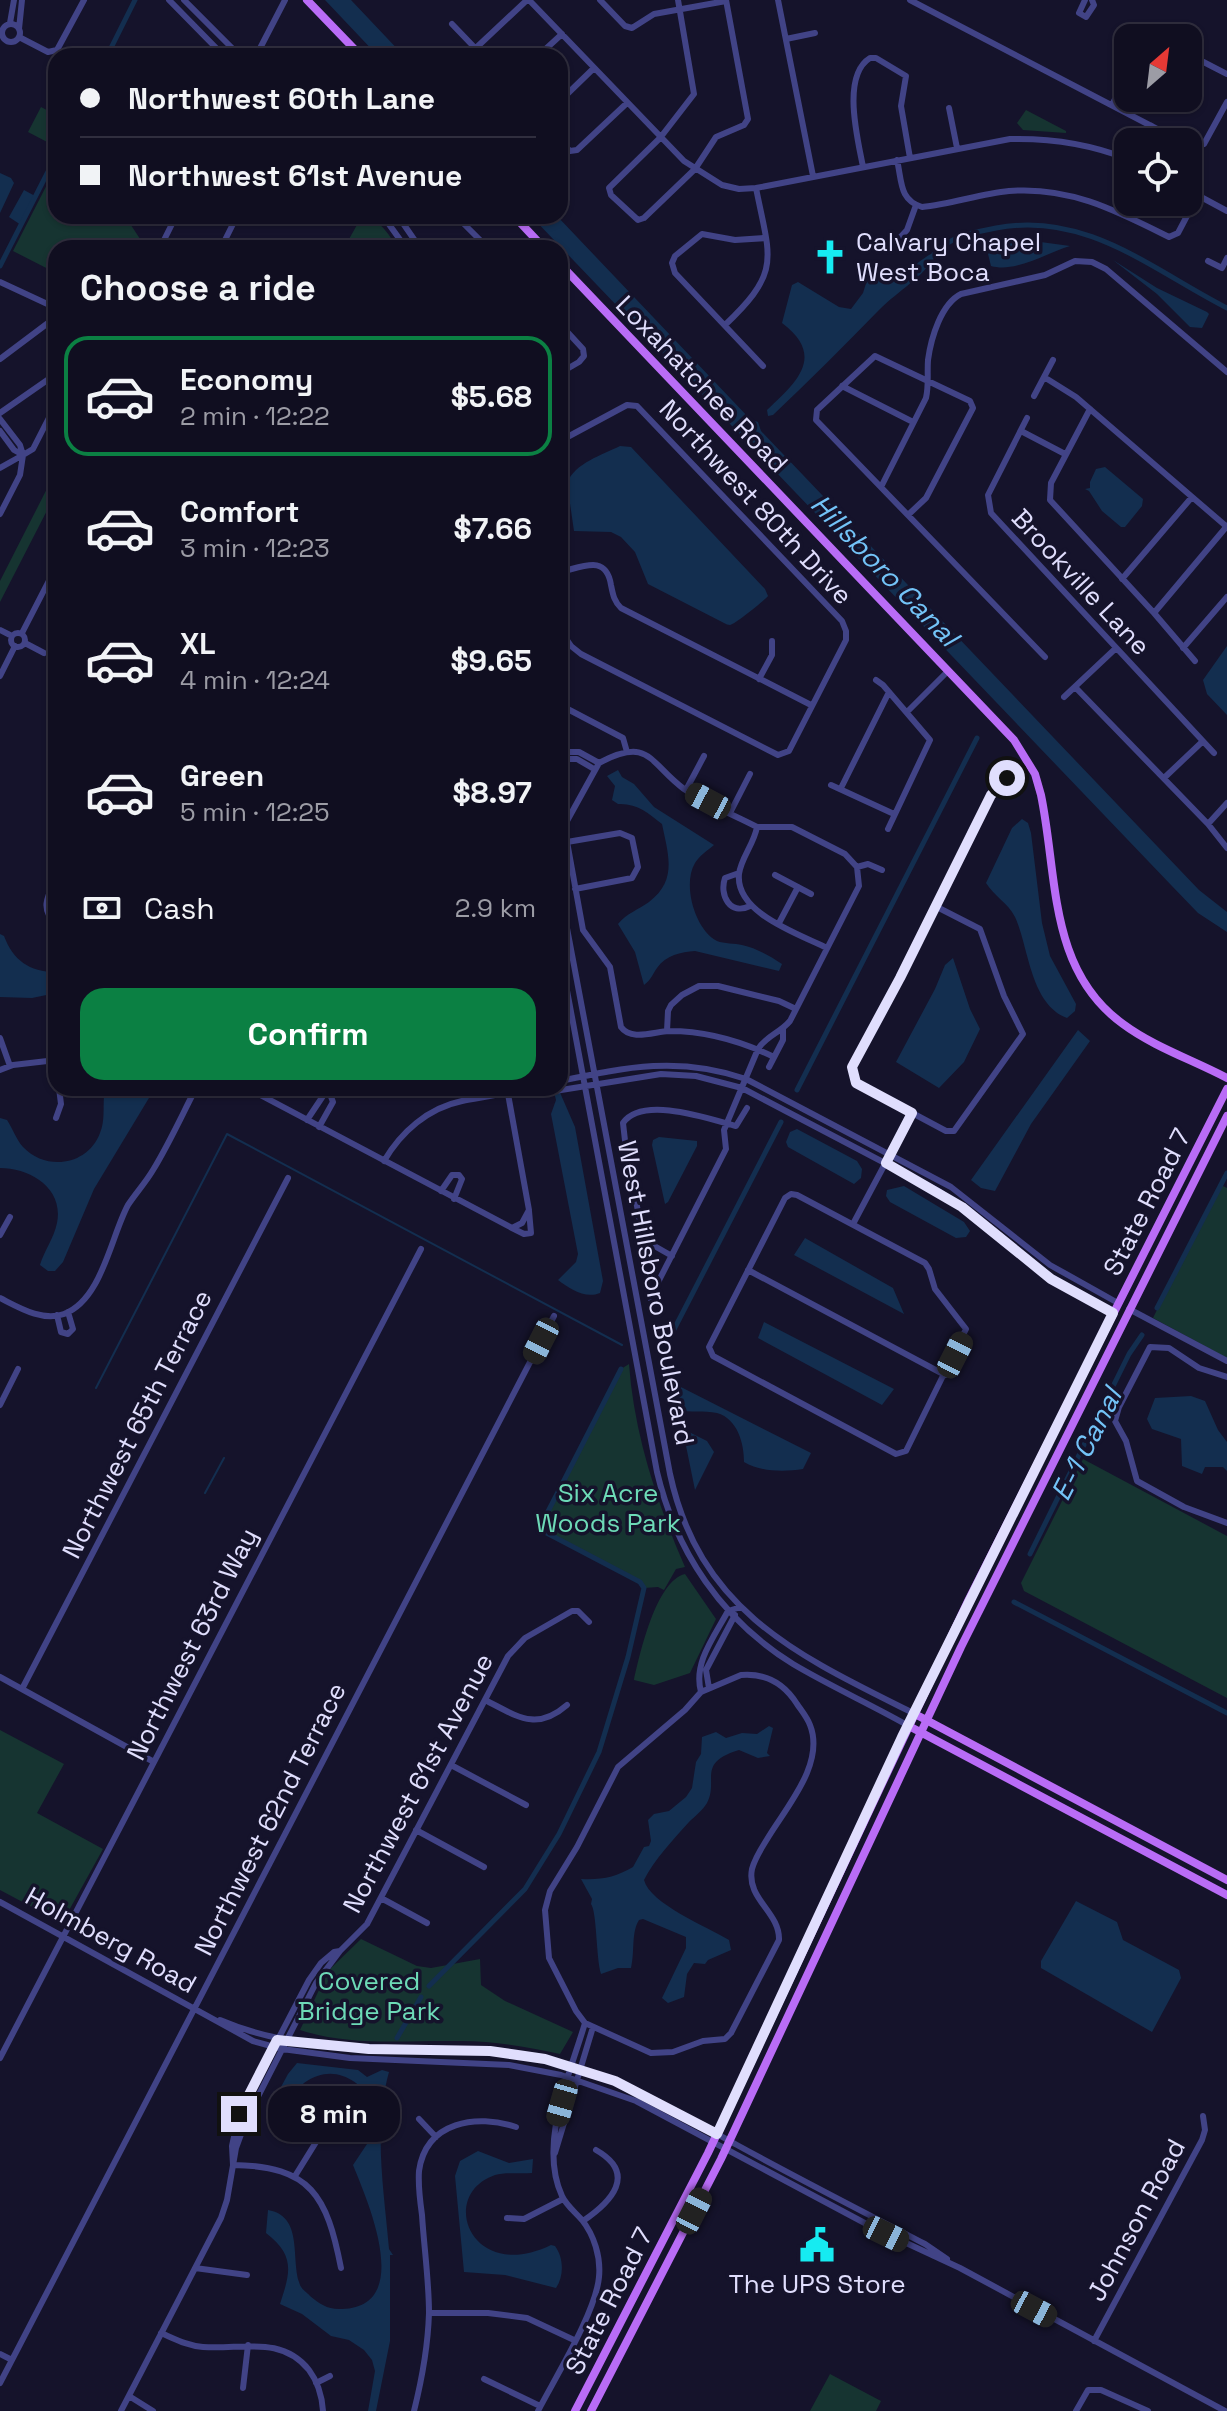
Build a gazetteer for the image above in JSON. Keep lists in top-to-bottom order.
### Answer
{
  "streets": {
    "main road": ["Loxahatchee Road", "State Road 7", "West Hillsboro Boulevard"],
    "street": [
      "Northwest 80th Drive",
      "Brookville Lane",
      "Northwest 65th Terrace",
      "Northwest 63rd Way",
      "Northwest 61st Avenue",
      "Northwest 62nd Terrace",
      "Holmberg Road",
      "Johnson Road"
    ]
  },
  "crossings": [
    ["State Road 7", "West Hillsboro Boulevard"],
    ["State Road 7", "Holmberg Road"],
    ["State Road 7", "Johnson Road"],
    ["Northwest 63rd Way", "Holmberg Road"],
    ["Northwest 61st Avenue", "Holmberg Road"],
    ["Northwest 62nd Terrace", "Holmberg Road"],
    ["Holmberg Road", "Johnson Road"]
  ],
  "water": ["Hillsboro Canal", "E-1 Canal"],
  "parks": ["Six Acre Woods Park", "Covered Bridge Park"],
  "places": {
    "church": ["Calvary Chapel West Boca"],
    "public building": ["The UPS Store"]
  },
  "north": "top right",
  "page": {
    "banner": ["Northwest 60th Lane", "Northwest 61st Avenue"],
    "heading": "Choose a ride",
    "list": [
      {
        "name": "Economy",
        "note": "2 min · 12:22",
        "value": "$5.68"
      },
      {
        "name": "Comfort",
        "note": "3 min · 12:23",
        "value": "$7.66"
      },
      {
        "name": "XL",
        "note": "4 min · 12:24",
        "value": "$9.65"
      },
      {
        "name": "Green",
        "note": "5 min · 12:25",
        "value": "$8.97"
      }
    ],
    "pay": ["Cash", "2.9 km"],
    "buttons": "Confirm",
    "bubble": "8 min"
  }
}
